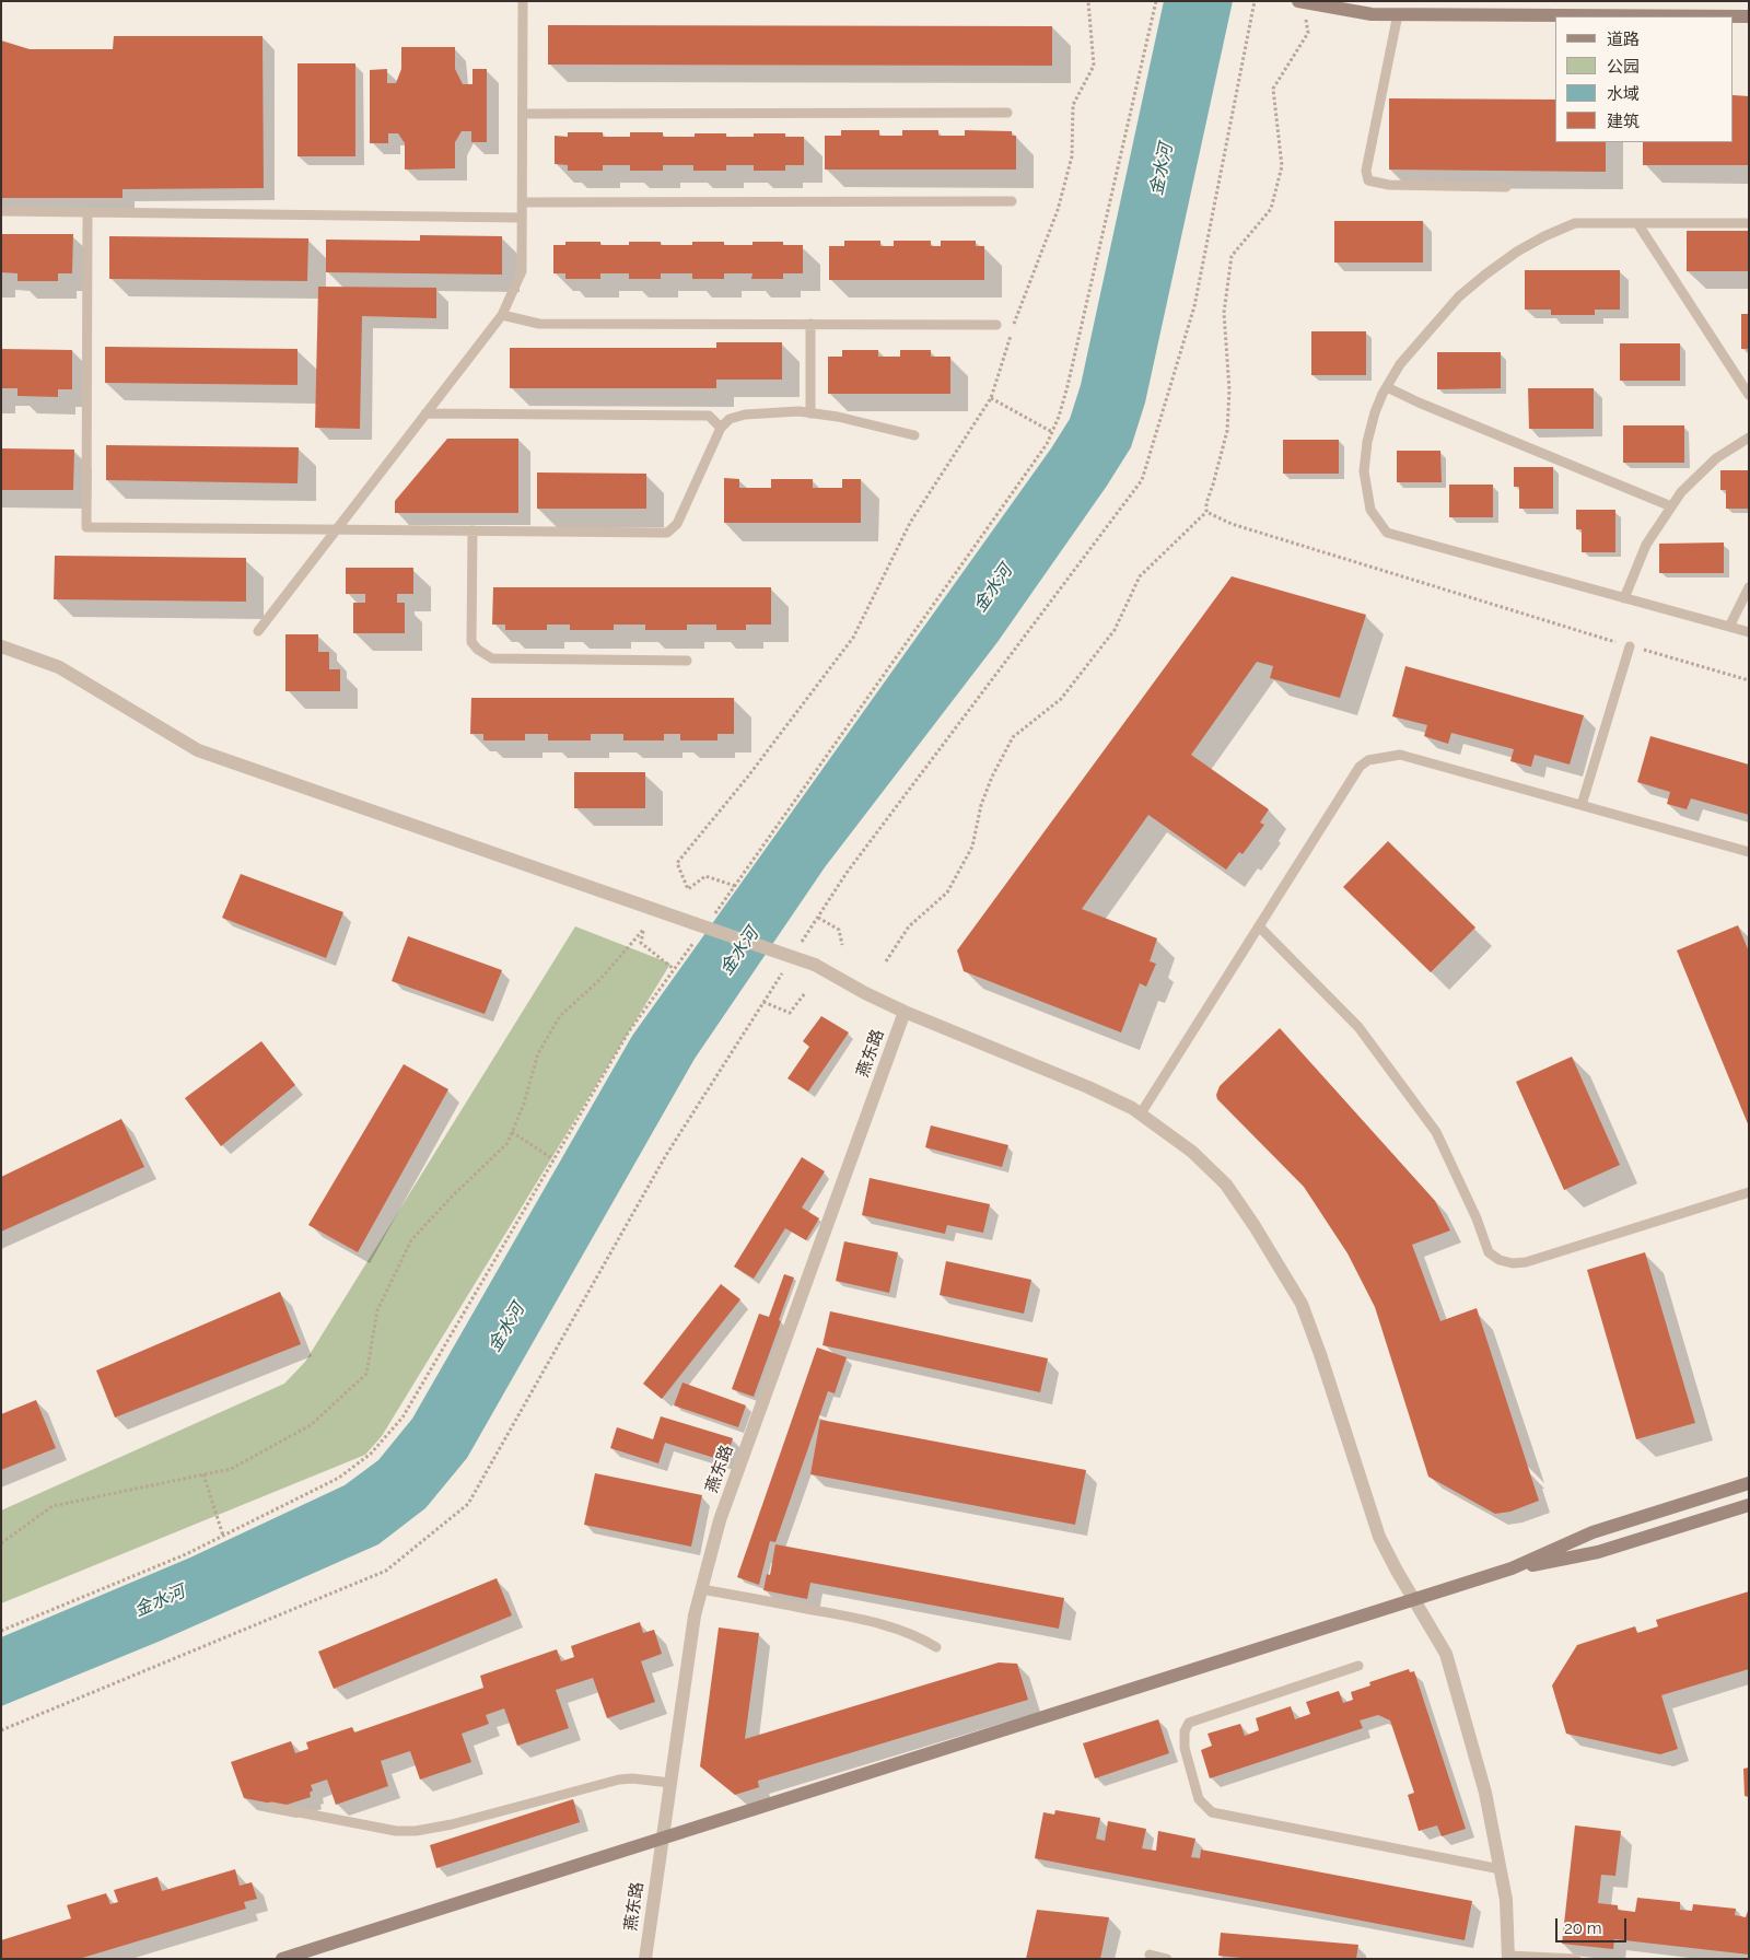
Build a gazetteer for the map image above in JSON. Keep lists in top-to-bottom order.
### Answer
{
  "streets": {
    "street": ["燕东路"]
  },
  "water": ["金水河"],
  "legend": [
    "道路",
    "公园",
    "水域",
    "建筑"
  ],
  "scale_bar": "20 m"
}
